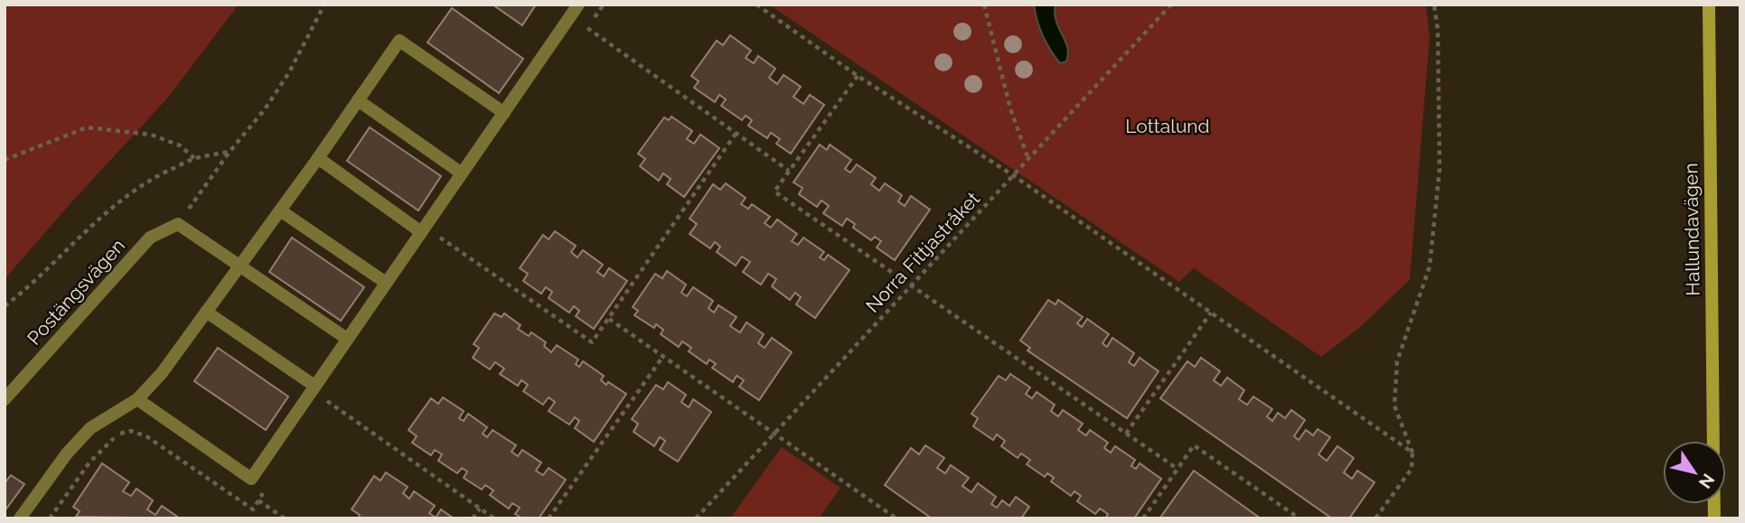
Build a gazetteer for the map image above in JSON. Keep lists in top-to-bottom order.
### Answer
{
  "streets": {
    "main road": ["Hallundavägen"],
    "street": ["Postängsvägen"],
    "path": ["Norra Fittjastråket"]
  },
  "parks": ["Lottalund"],
  "north": "bottom right"
}
